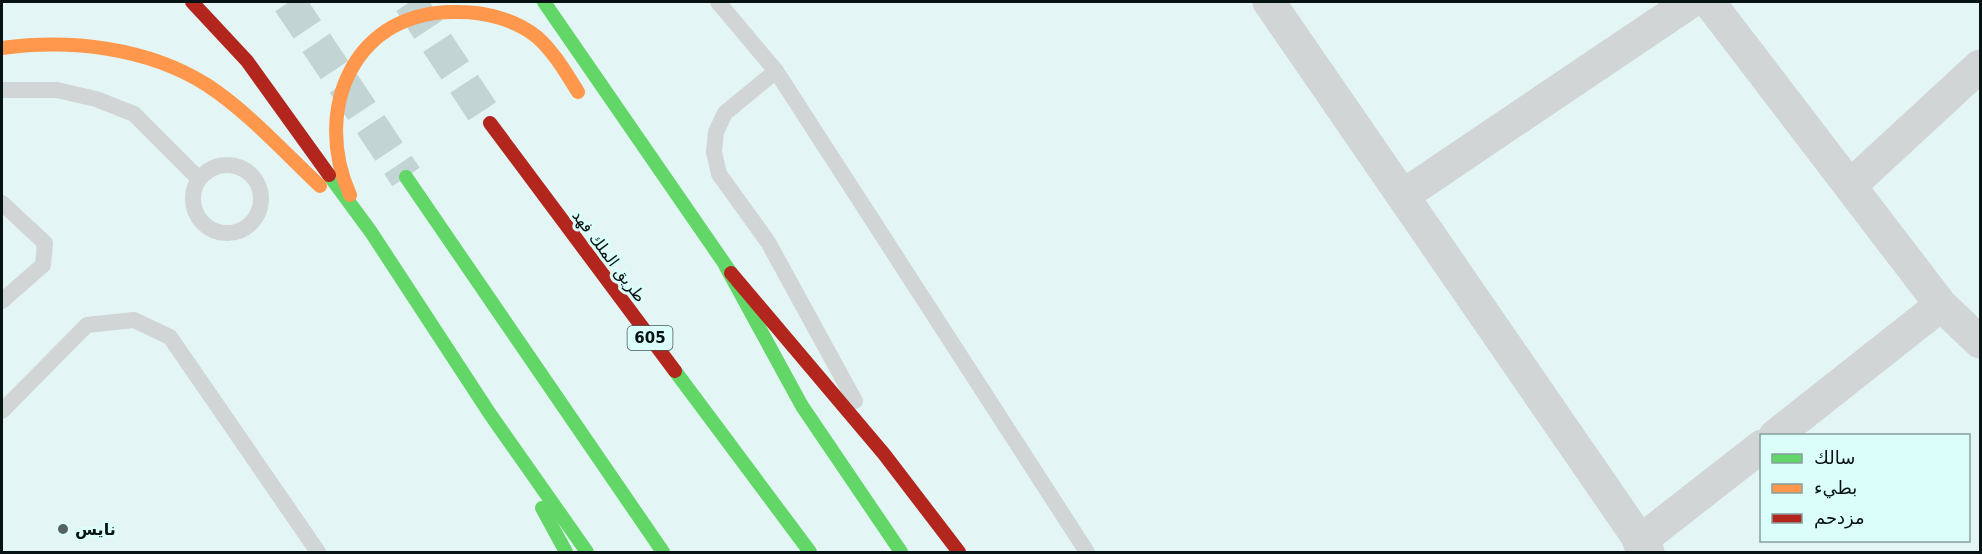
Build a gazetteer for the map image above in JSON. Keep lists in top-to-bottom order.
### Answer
{
  "streets": {
    "main road": ["طريق الملك فهد", "605"]
  },
  "places": ["نايس"],
  "legend": ["سالك", "بطيء", "مزدحم"]
}
